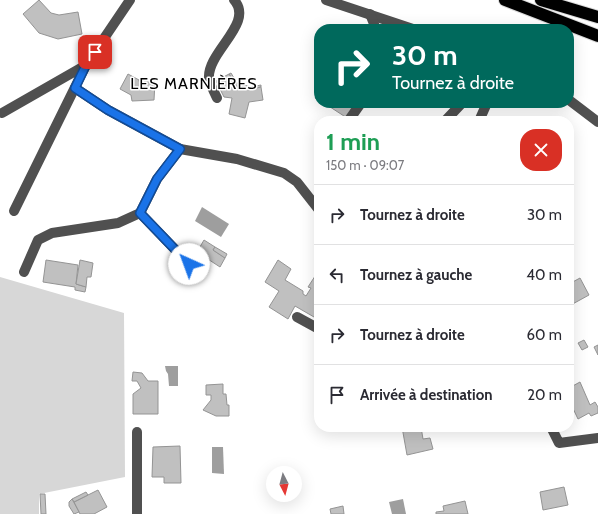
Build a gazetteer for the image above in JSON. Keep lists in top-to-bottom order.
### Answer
{
  "districts": ["LES MARNIÈRES"],
  "north": "bottom",
  "page": {
    "turn": ["30 m", "Tournez à droite"],
    "heading": ["1 min", "150 m · 09:07"],
    "list": [
      {
        "name": "Tournez à droite",
        "value": "30 m"
      },
      {
        "name": "Tournez à gauche",
        "value": "40 m"
      },
      {
        "name": "Tournez à droite",
        "value": "60 m"
      },
      {
        "name": "Arrivée à destination",
        "value": "20 m"
      }
    ]
  }
}
